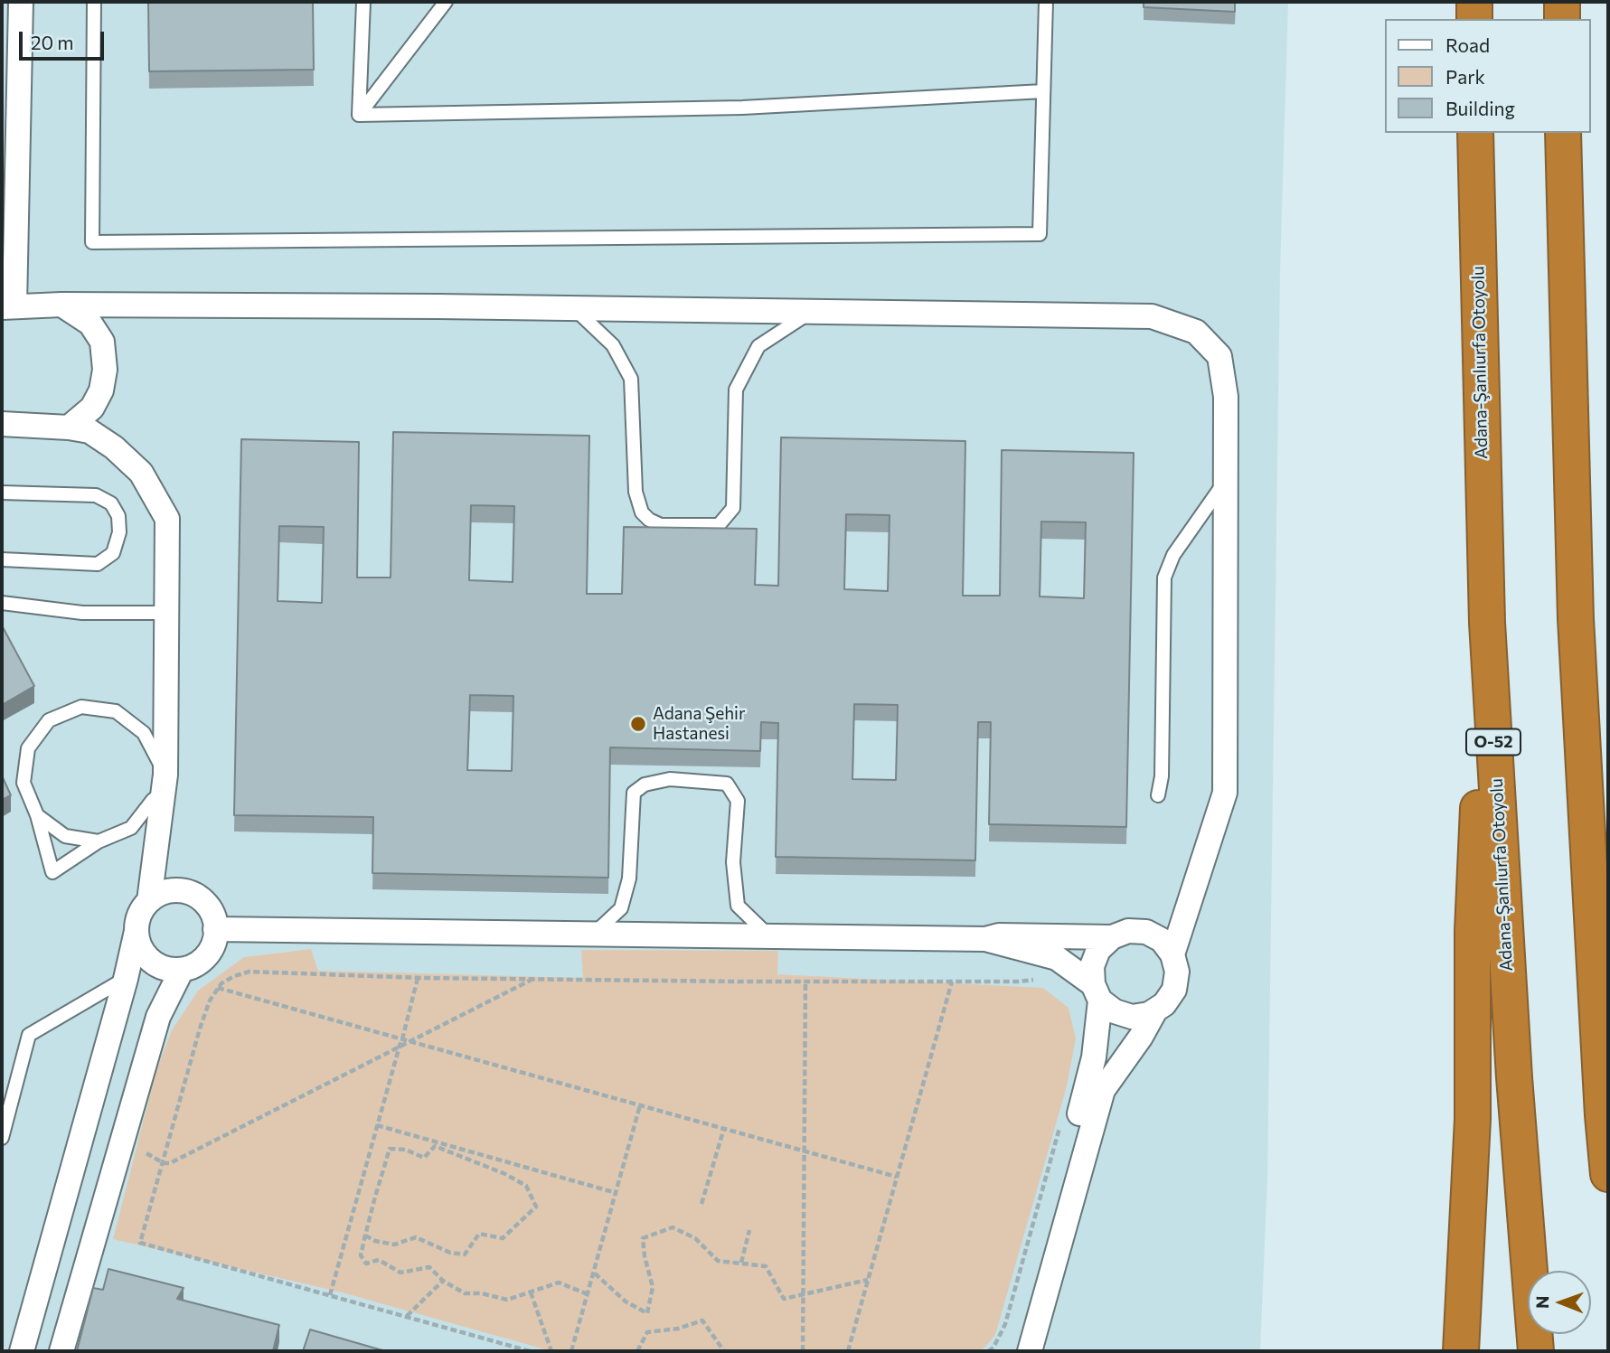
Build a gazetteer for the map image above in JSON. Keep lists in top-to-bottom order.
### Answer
{
  "streets": {
    "highway": ["Adana-Şanlıurfa Otoyolu", "O-52"]
  },
  "places": ["Adana Şehir Hastanesi"],
  "legend": ["Road", "Park", "Building"],
  "scale_bar": "20 m",
  "north": "left"
}
